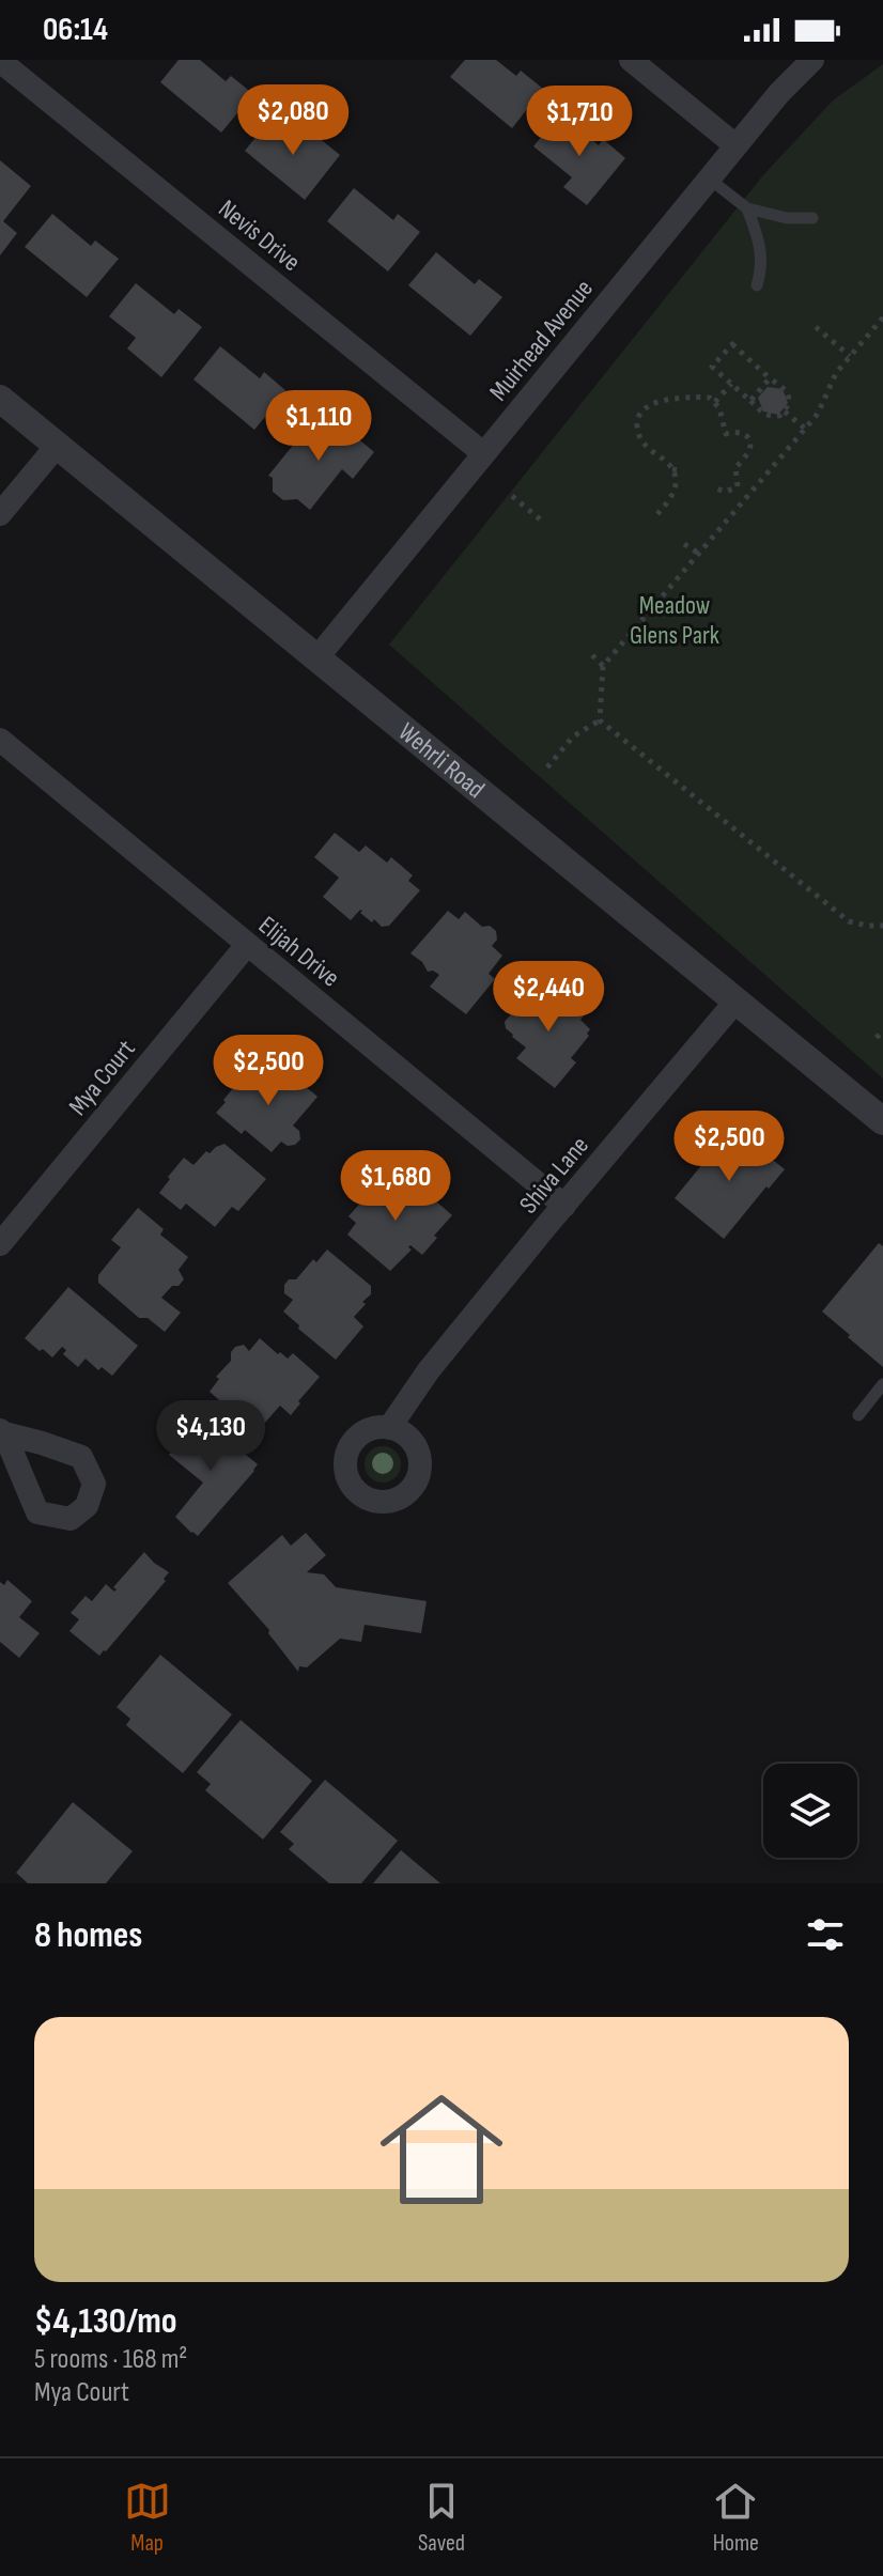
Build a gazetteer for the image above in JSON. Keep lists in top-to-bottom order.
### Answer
{
  "streets": {
    "street": [
      "Nevis Drive",
      "Muirhead Avenue",
      "Wehrli Road",
      "Elijah Drive",
      "Mya Court",
      "Shiva Lane"
    ]
  },
  "crossings": [
    ["Nevis Drive", "Muirhead Avenue"],
    ["Muirhead Avenue", "Wehrli Road"],
    ["Wehrli Road", "Shiva Lane"],
    ["Elijah Drive", "Mya Court"],
    ["Elijah Drive", "Shiva Lane"]
  ],
  "parks": ["Meadow Glens Park"],
  "page": {
    "status": "06:14",
    "price": [
      "$2,080",
      "$1,710",
      "$1,110",
      "$2,440",
      "$2,500",
      "$2,500",
      "$1,680",
      "$4,130"
    ],
    "heading": "8 homes",
    "list": [
      {
        "name": "$4,130/mo",
        "note": "5 rooms · 168 m² · Mya Court"
      }
    ],
    "tabs": ["Map", "Saved", "Home"]
  }
}
